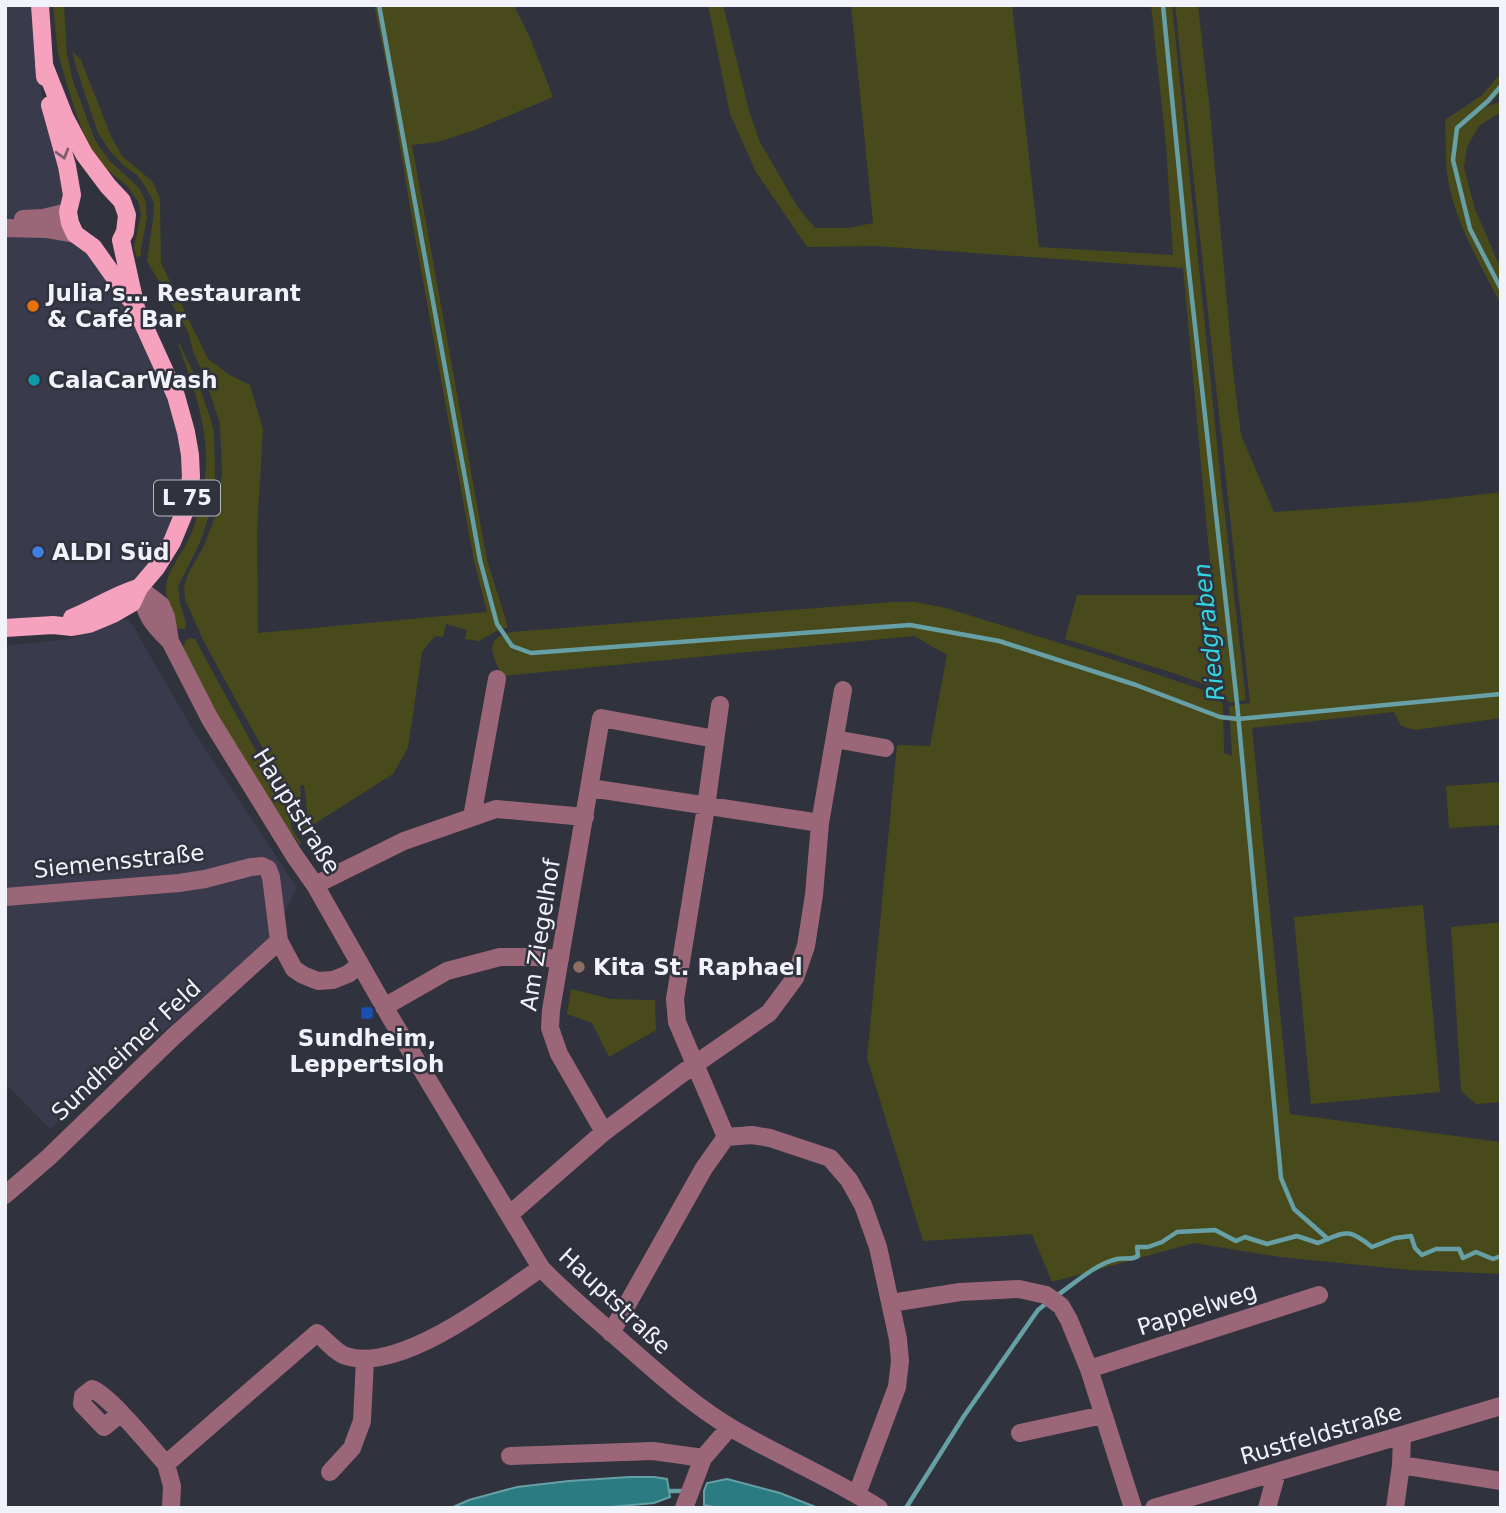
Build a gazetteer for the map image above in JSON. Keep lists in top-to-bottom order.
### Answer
{
  "streets": {
    "main road": ["L 75"],
    "street": [
      "Hauptstraße",
      "Siemensstraße",
      "Am Ziegelhof",
      "Sundheimer Feld",
      "Pappelweg",
      "Rustfeldstraße"
    ]
  },
  "crossings": [
    ["L 75", "Hauptstraße"],
    ["Hauptstraße", "Siemensstraße"],
    ["Siemensstraße", "Sundheimer Feld"]
  ],
  "water": ["Riedgraben"],
  "places": {
    "other": [
      "Julia’s… Restaurant & Café Bar",
      "CalaCarWash",
      "ALDI Süd",
      "Kita St. Raphael"
    ],
    "transit": ["Sundheim, Leppertsloh"]
  }
}
